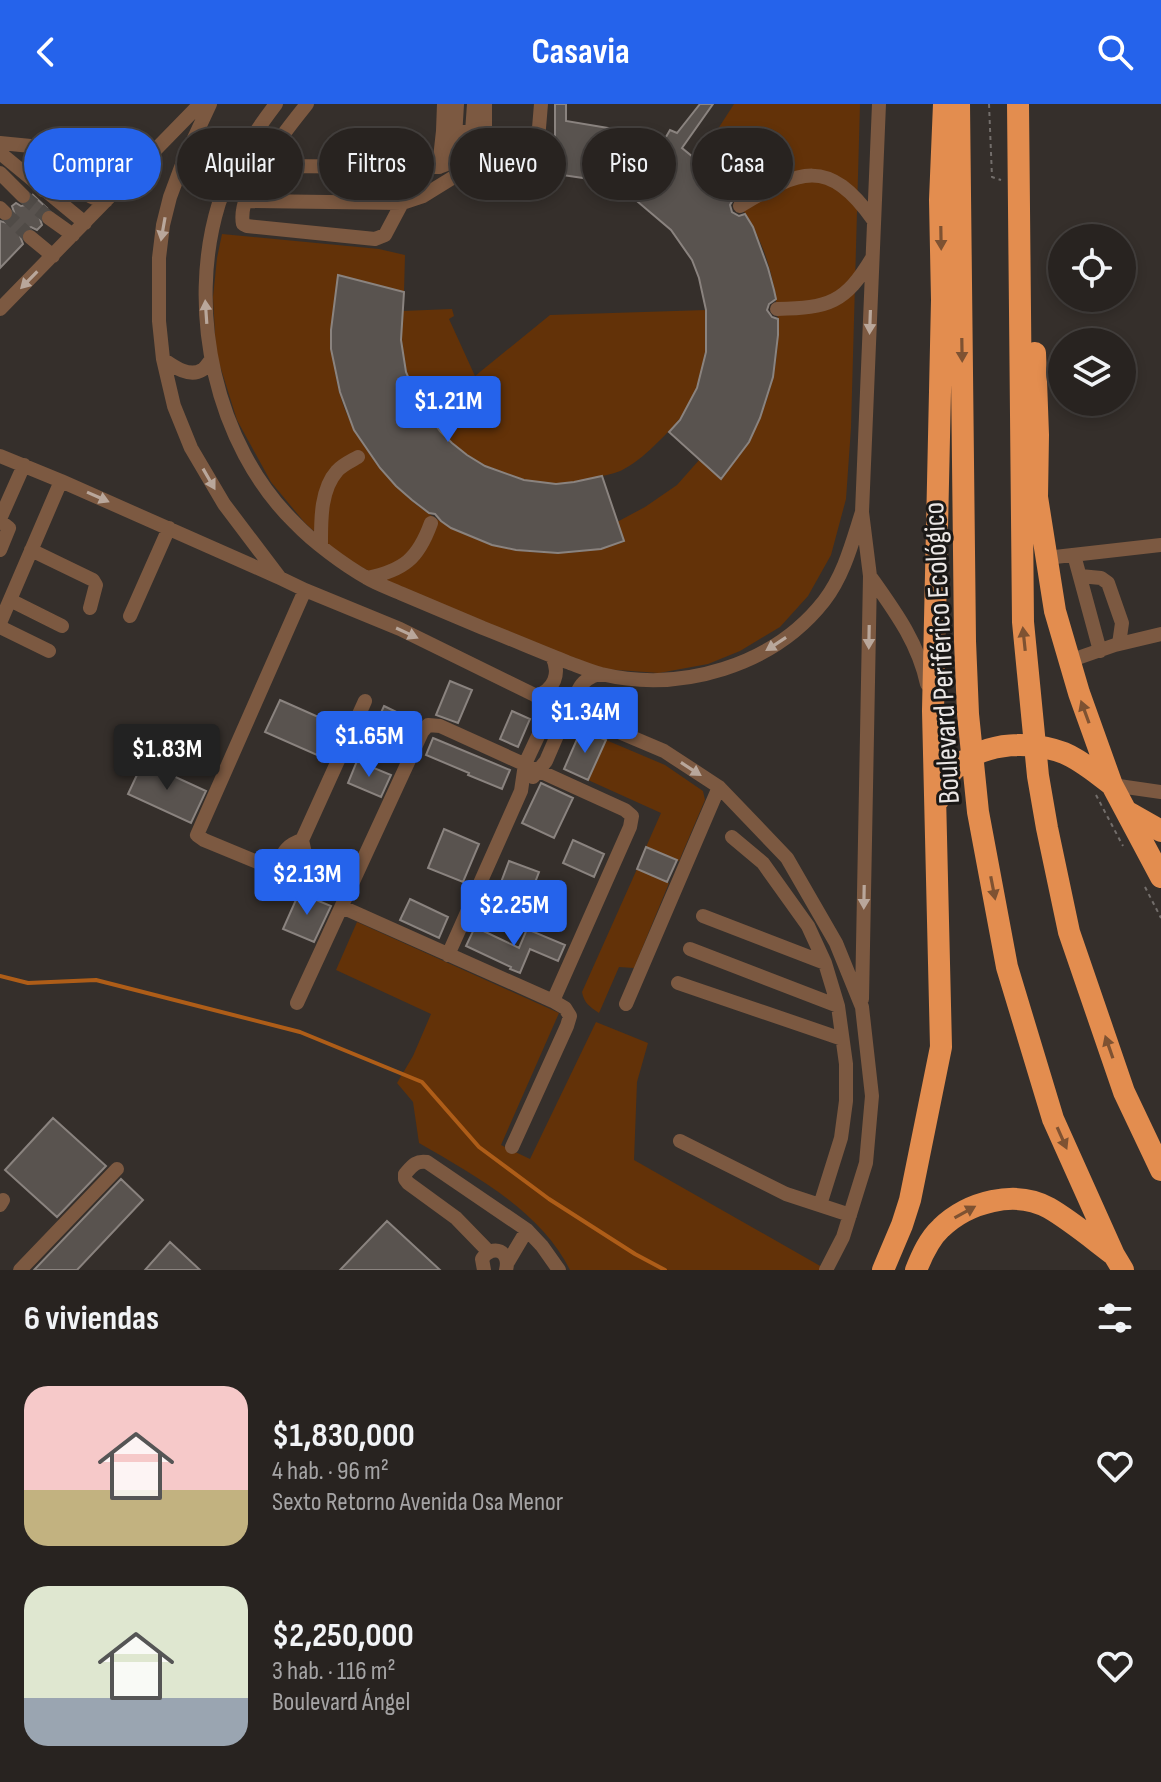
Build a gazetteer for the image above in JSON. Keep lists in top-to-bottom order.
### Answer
{
  "streets": {
    "highway": ["Boulevard Periférico Ecológico"]
  },
  "page": {
    "header": "Casavia",
    "chip": [
      "Comprar",
      "Alquilar",
      "Filtros",
      "Nuevo",
      "Piso",
      "Casa"
    ],
    "price": [
      "$1.21M",
      "$1.34M",
      "$1.65M",
      "$1.83M",
      "$2.13M",
      "$2.25M"
    ],
    "heading": "6 viviendas",
    "list": [
      {
        "name": "$1,830,000",
        "note": "4 hab. · 96 m² · Sexto Retorno Avenida Osa Menor"
      },
      {
        "name": "$2,250,000",
        "note": "3 hab. · 116 m² · Boulevard Ángel"
      }
    ]
  }
}
